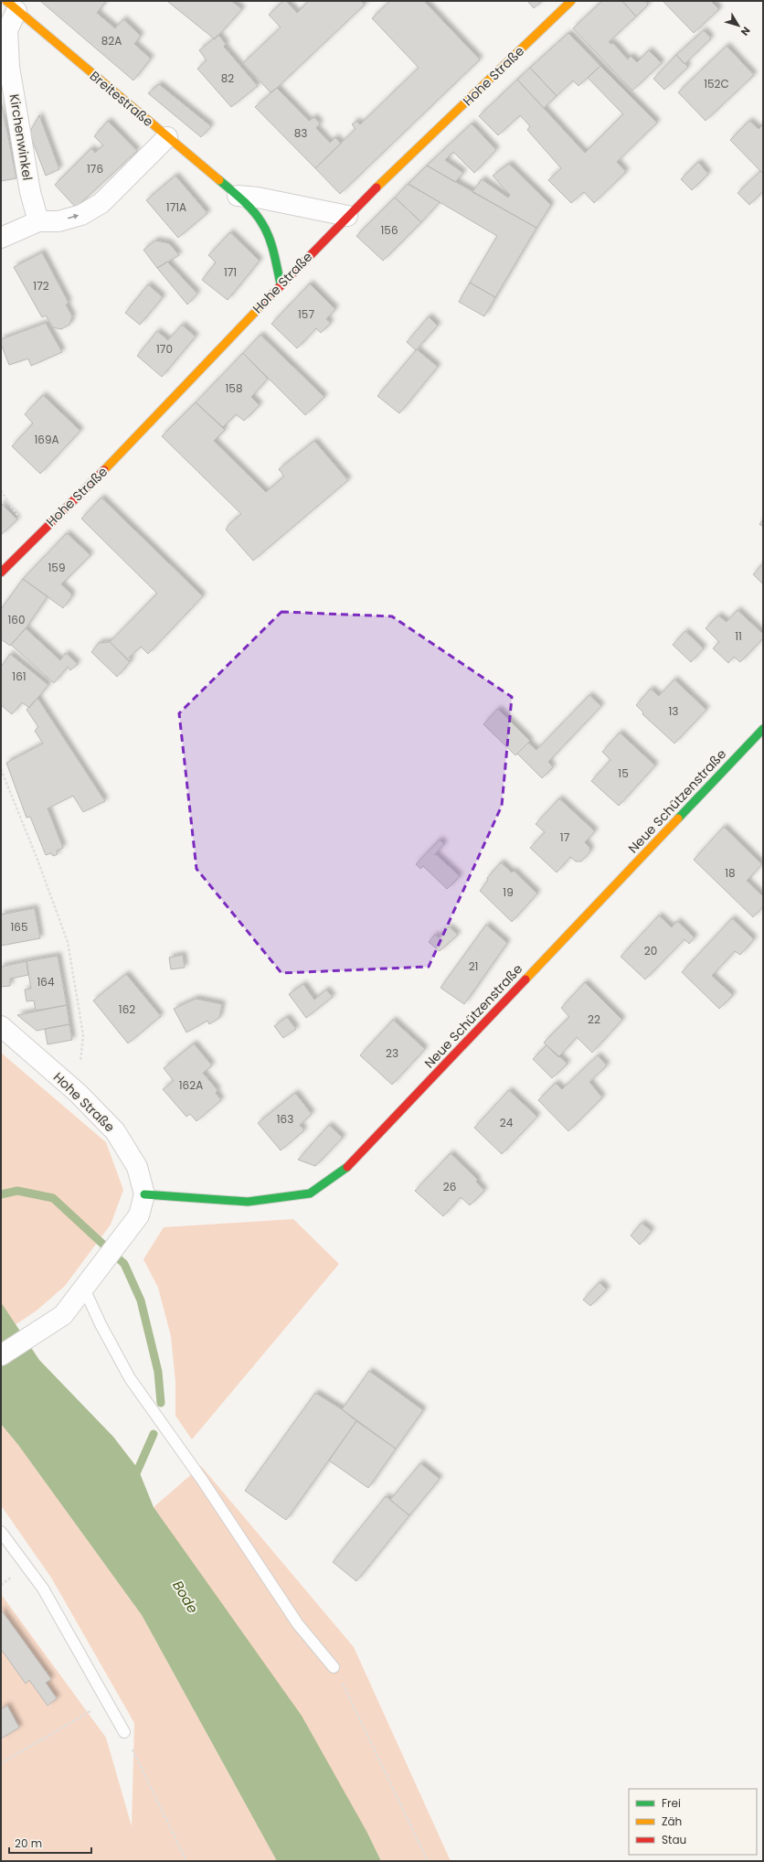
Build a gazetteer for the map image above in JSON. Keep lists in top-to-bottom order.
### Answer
{
  "streets": {
    "street": [
      "Hohe Straße",
      "Breitestraße",
      "Kirchenwinkel",
      "Neue Schützenstraße"
    ]
  },
  "crossings": [
    ["Hohe Straße", "Breitestraße"],
    ["Hohe Straße", "Neue Schützenstraße"],
    ["Breitestraße", "Kirchenwinkel"]
  ],
  "water": ["Bode"],
  "house_numbers": [
    "82A",
    "82",
    "152C",
    "83",
    "176",
    "171A",
    "156",
    "171",
    "172",
    "157",
    "170",
    "158",
    "169A",
    "159",
    "160",
    "11",
    "161",
    "13",
    "15",
    "17",
    "18",
    "19",
    "165",
    "20",
    "21",
    "164",
    "162",
    "22",
    "23",
    "162A",
    "163",
    "24",
    "26"
  ],
  "legend": ["Frei", "Zäh", "Stau"],
  "scale_bar": "20 m",
  "north": "bottom right"
}
